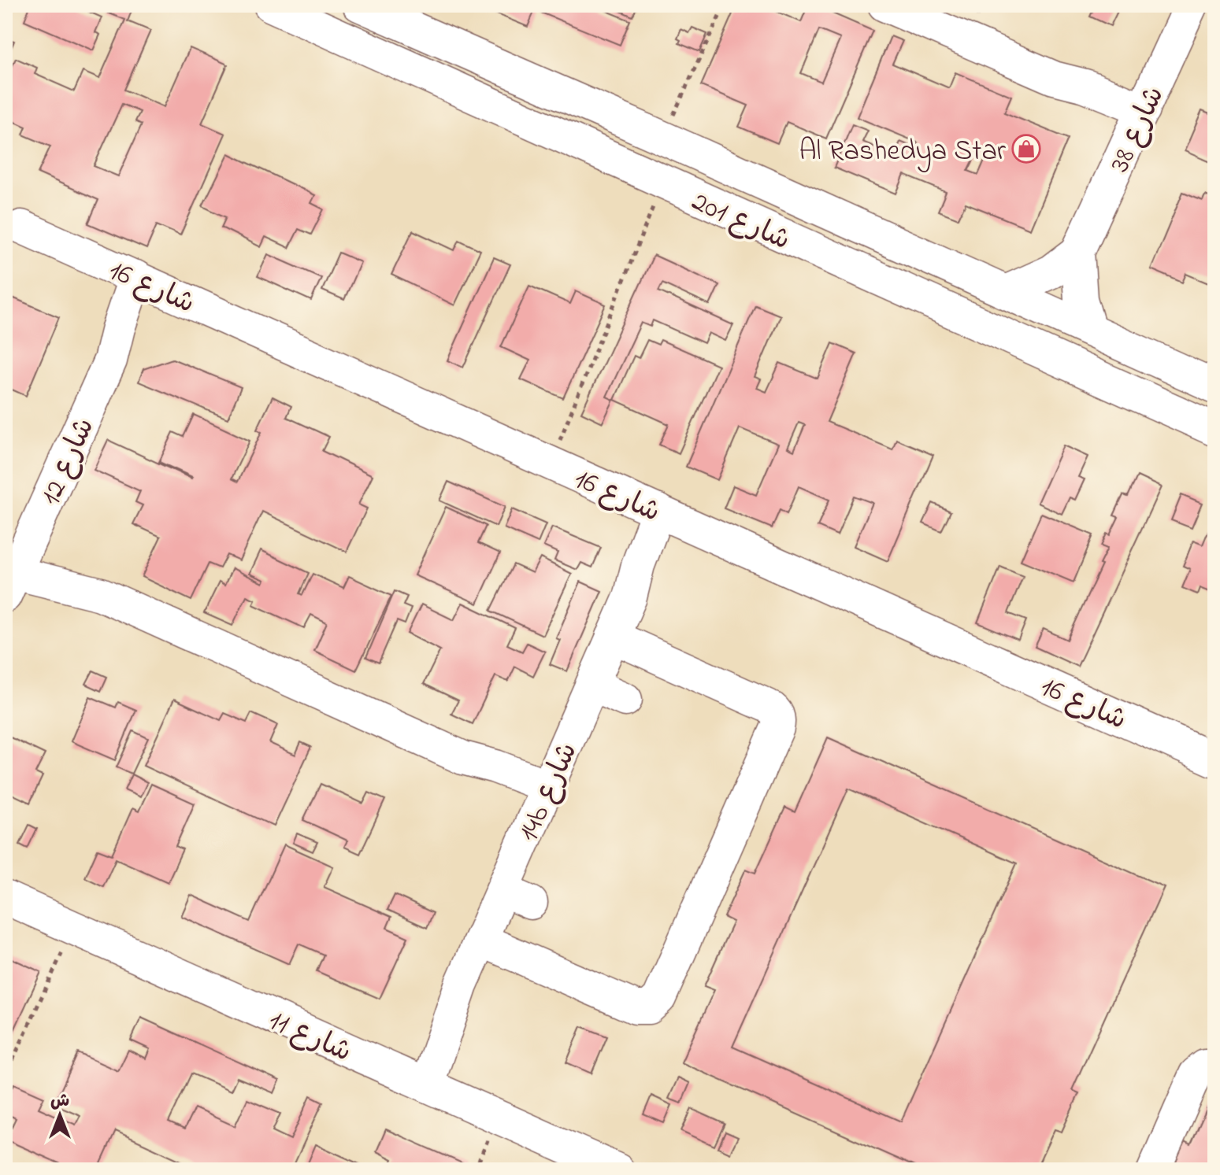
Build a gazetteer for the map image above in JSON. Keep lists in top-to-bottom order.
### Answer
{
  "streets": {
    "street": [
      "شارع 38",
      "شارع 201",
      "شارع 16",
      "شارع 12",
      "14b شارع",
      "شارع 11"
    ]
  },
  "crossings": [
    ["شارع 38", "شارع 201"],
    ["شارع 16", "شارع 12"],
    ["شارع 16", "14b شارع"],
    ["14b شارع", "شارع 11"]
  ],
  "places": {
    "shop": ["Al Rashedya Star"]
  },
  "north": "top"
}
